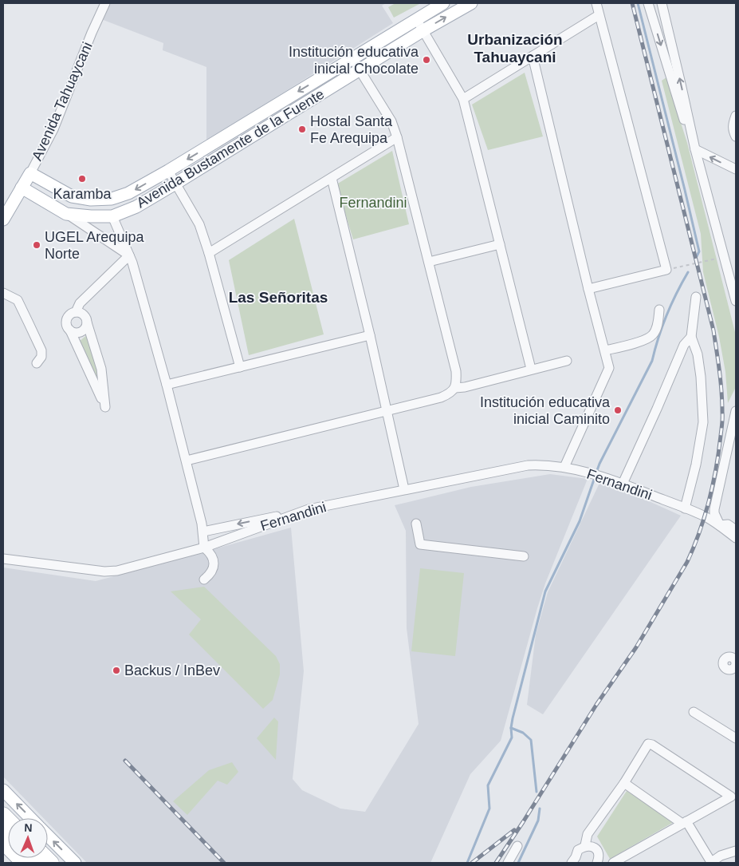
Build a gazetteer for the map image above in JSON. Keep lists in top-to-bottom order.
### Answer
{
  "streets": {
    "main road": ["Avenida Tahuaycani", "Avenida Bustamente de la Fuente"],
    "street": ["Fernandini"]
  },
  "crossings": [
    ["Avenida Tahuaycani", "Avenida Bustamente de la Fuente"]
  ],
  "districts": ["Urbanización Tahuaycani", "Las Señoritas"],
  "parks": ["Fernandini"],
  "places": [
    "Institución educativa inicial Chocolate",
    "Hostal Santa Fe Arequipa",
    "Karamba",
    "UGEL Arequipa Norte",
    "Institución educativa inicial Caminito",
    "Backus / InBev"
  ],
  "north": "top"
}
